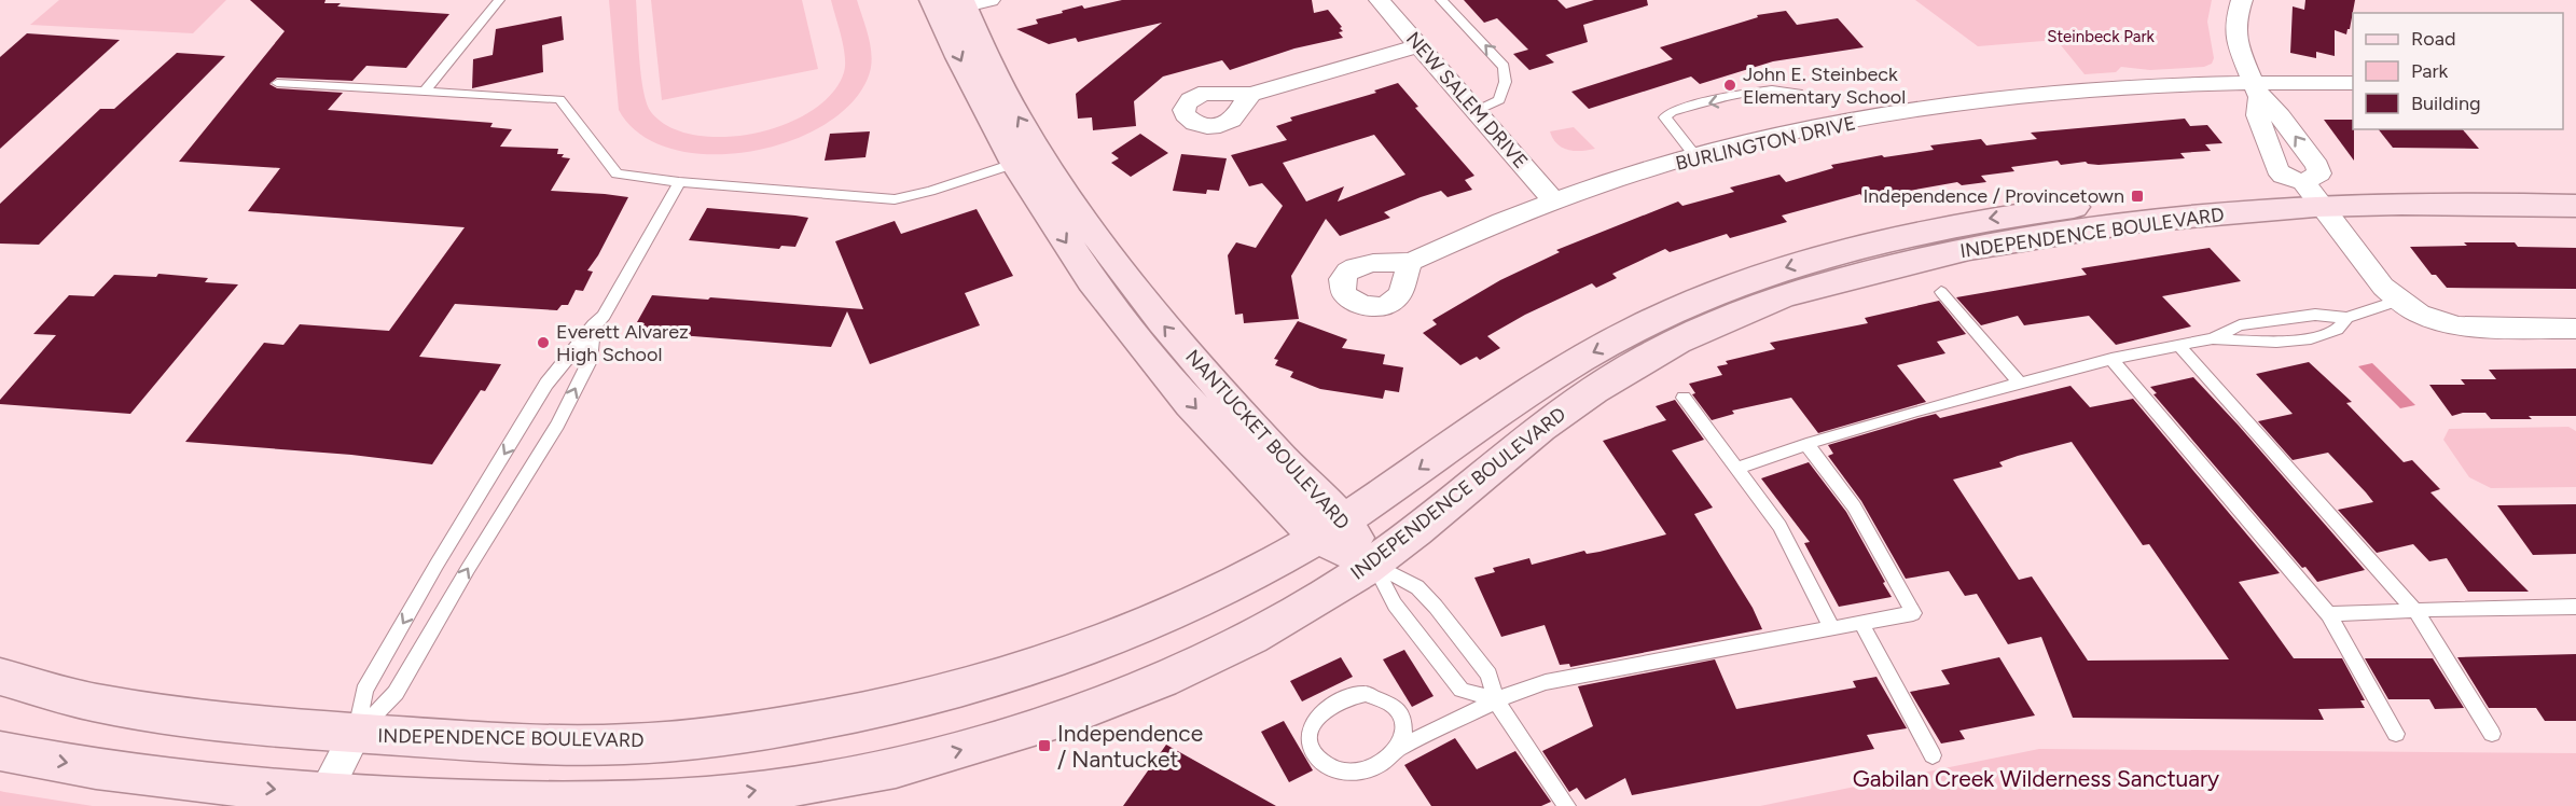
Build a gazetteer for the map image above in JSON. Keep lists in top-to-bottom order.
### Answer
{
  "streets": {
    "street": [
      "NEW SALEM DRIVE",
      "BURLINGTON DRIVE",
      "INDEPENDENCE BOULEVARD",
      "NANTUCKET BOULEVARD"
    ]
  },
  "crossings": [
    ["NEW SALEM DRIVE", "BURLINGTON DRIVE"],
    ["INDEPENDENCE BOULEVARD", "NANTUCKET BOULEVARD"]
  ],
  "parks": ["Steinbeck Park", "Gabilan Creek Wilderness Sanctuary"],
  "places": {
    "other": ["John E. Steinbeck Elementary School", "Everett Alvarez High School"],
    "transit": ["Independence / Provincetown", "Independence / Nantucket"]
  },
  "legend": ["Road", "Park", "Building"]
}
